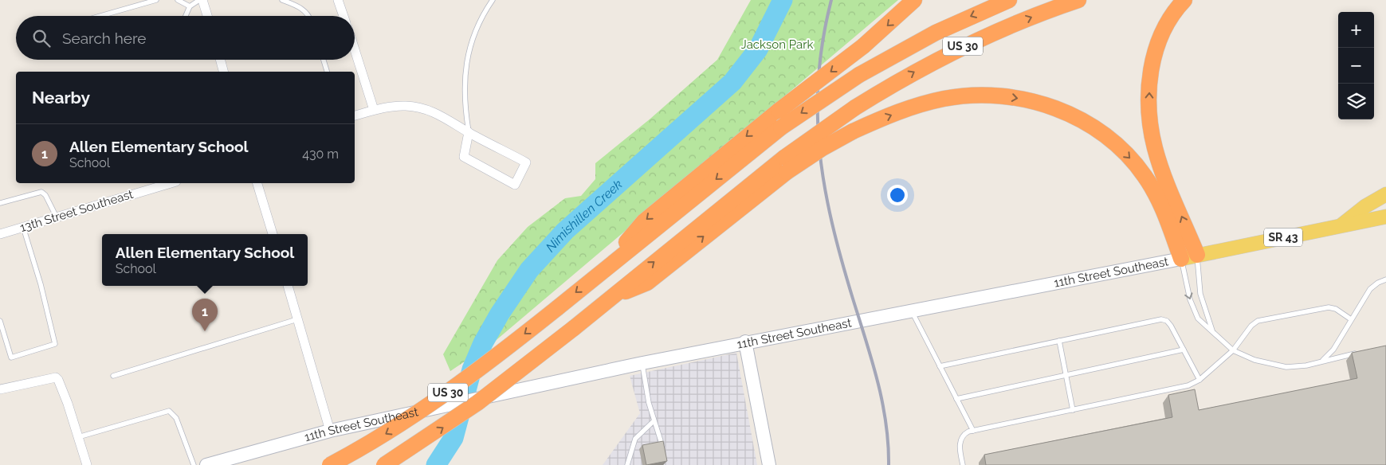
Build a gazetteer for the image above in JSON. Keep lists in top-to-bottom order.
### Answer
{
  "streets": {
    "highway": ["US 30"],
    "main road": ["SR 43", "11th Street Southeast"],
    "street": ["13th Street Southeast"]
  },
  "water": ["Nimishillen Creek"],
  "parks": ["Jackson Park"],
  "page": {
    "map_buttons": ["+", "−"],
    "search": "Search here",
    "heading": "Nearby",
    "list": [
      {
        "mark": "1",
        "name": "Allen Elementary School",
        "note": "School",
        "value": "430 m"
      }
    ],
    "popup": ["Allen Elementary School", "School"],
    "pins": "1"
  }
}
